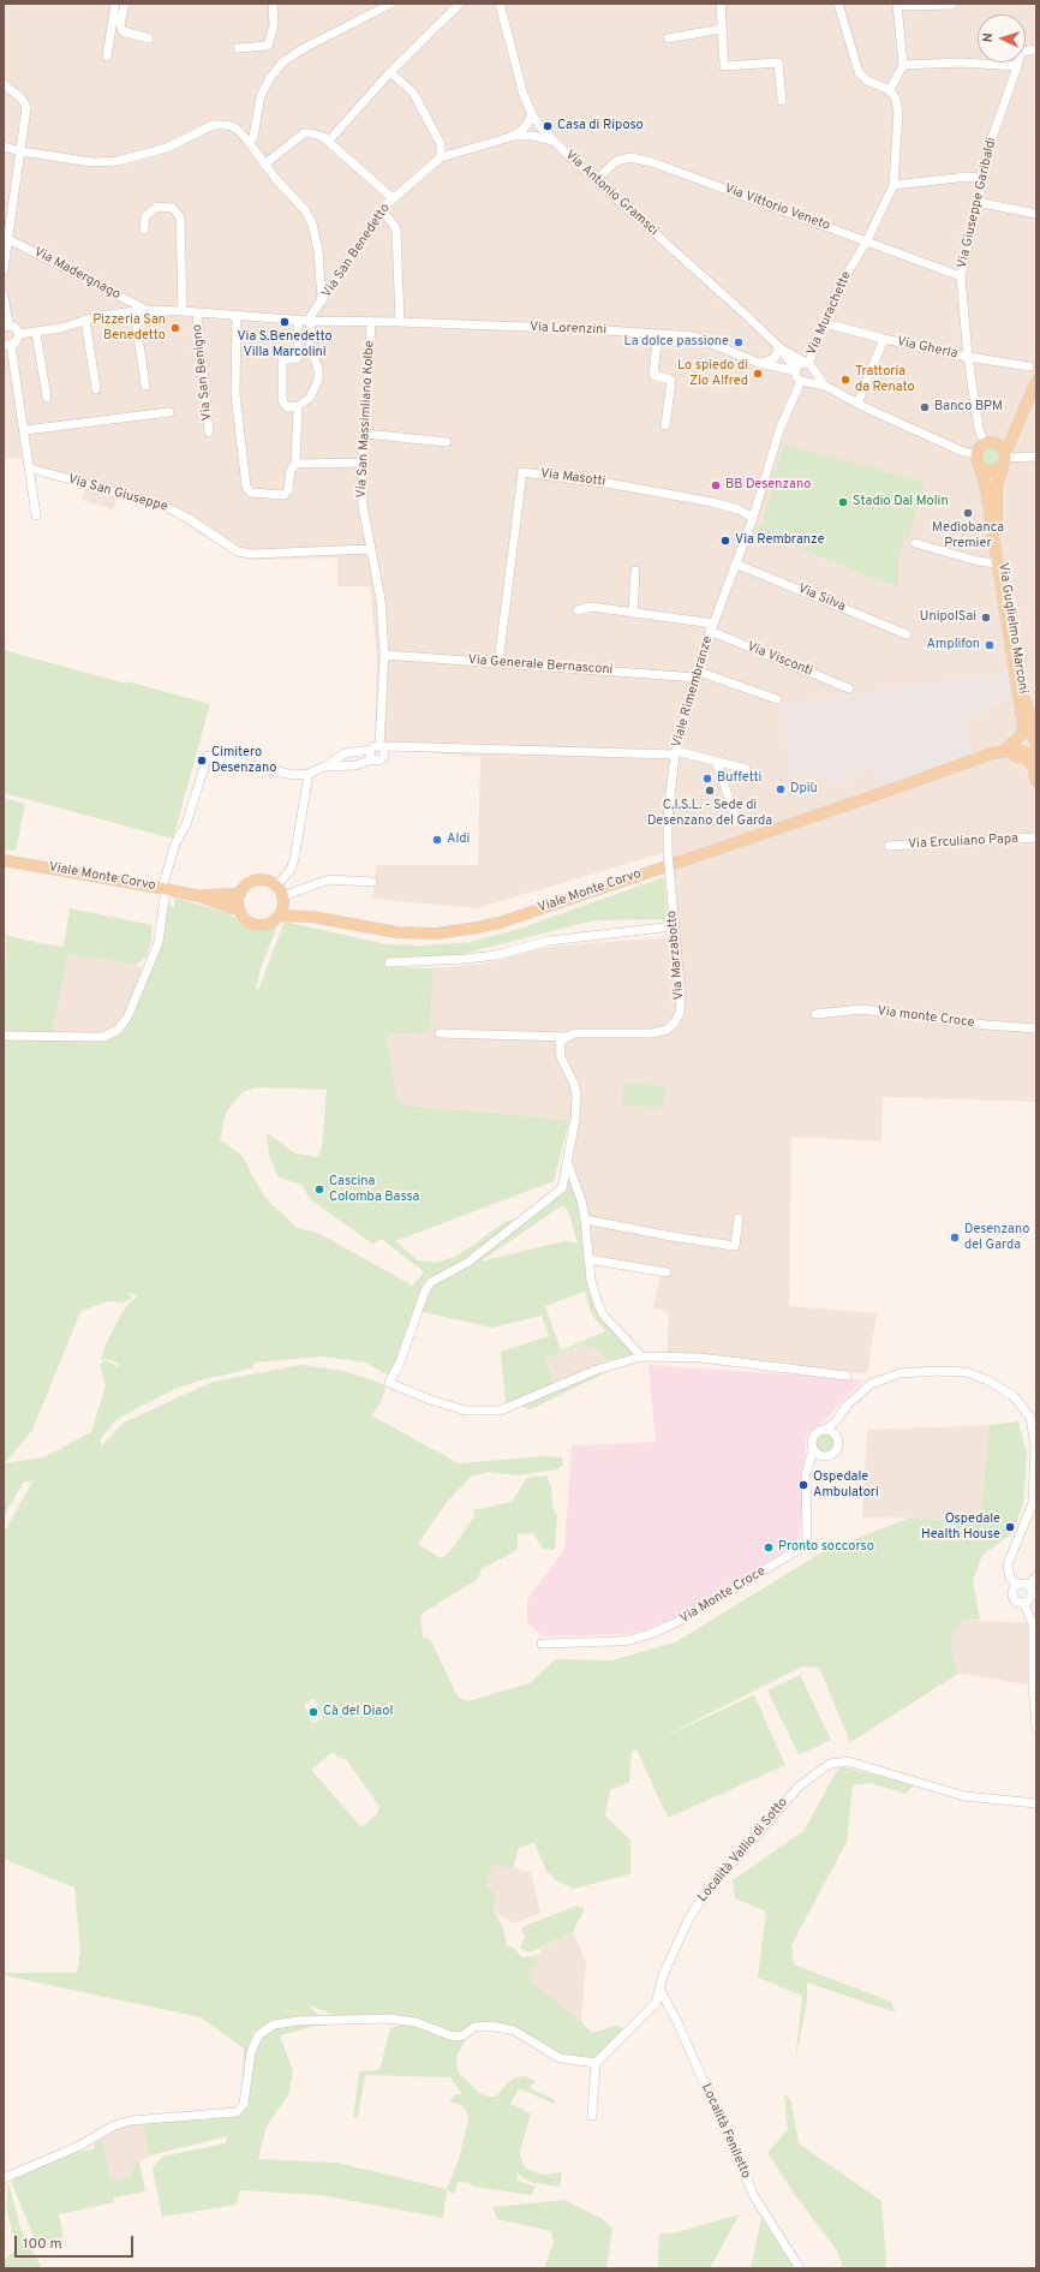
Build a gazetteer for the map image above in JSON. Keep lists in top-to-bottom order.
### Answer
{
  "streets": {
    "main road": ["Via Guglielmo Marconi", "Viale Monte Corvo"],
    "street": [
      "Via Antonio Gramsci",
      "Via Giuseppe Garibaldi",
      "Via Vittorio Veneto",
      "Via San Benedetto",
      "Via Madergnago",
      "Via Murachette",
      "Via Lorenzini",
      "Via Gherla",
      "Via San Benigno",
      "Via San Massimliano Kolbe",
      "Via Masotti",
      "Via San Giuseppe",
      "Via Silva",
      "Via Visconti",
      "Via Generale Bernasconi",
      "Viale Rimembranze",
      "Via Erculiano Papa",
      "Via Marzabotto",
      "Via monte Croce",
      "Via Monte Croce",
      "Località Vallio di Sotto",
      "Località Feniletto"
    ]
  },
  "crossings": [
    ["Via Antonio Gramsci", "Via Vittorio Veneto"],
    ["Via Antonio Gramsci", "Via Murachette"],
    ["Via Antonio Gramsci", "Via Lorenzini"],
    ["Via Antonio Gramsci", "Via Guglielmo Marconi"],
    ["Via Antonio Gramsci", "Viale Rimembranze"],
    ["Via Giuseppe Garibaldi", "Via Vittorio Veneto"],
    ["Via Giuseppe Garibaldi", "Via Gherla"],
    ["Via Vittorio Veneto", "Via Murachette"],
    ["Via San Benedetto", "Via Lorenzini"],
    ["Via Murachette", "Via Lorenzini"],
    ["Via Murachette", "Via Gherla"],
    ["Via Murachette", "Viale Rimembranze"],
    ["Via Lorenzini", "Via San Massimliano Kolbe"],
    ["Via Lorenzini", "Viale Rimembranze"],
    ["Via San Massimliano Kolbe", "Via San Giuseppe"],
    ["Via San Massimliano Kolbe", "Via Generale Bernasconi"],
    ["Via San Massimliano Kolbe", "Viale Rimembranze"],
    ["Via Masotti", "Via Generale Bernasconi"],
    ["Via Masotti", "Viale Rimembranze"],
    ["Via Silva", "Viale Rimembranze"],
    ["Via Visconti", "Viale Rimembranze"],
    ["Via Generale Bernasconi", "Viale Rimembranze"],
    ["Viale Rimembranze", "Via Marzabotto"],
    ["Località Vallio di Sotto", "Località Feniletto"]
  ],
  "places": [
    "Casa di Riposo",
    "Via S.Benedetto Villa Marcolini",
    "Pizzeria San Benedetto",
    "La dolce passione",
    "Lo spiedo di Zio Alfred",
    "Trattoria da Renato",
    "Banco BPM",
    "BB Desenzano",
    "Stadio Dal Molin",
    "Mediobanca Premier",
    "Via Rembranze",
    "UnipolSai",
    "Amplifon",
    "Cimitero Desenzano",
    "Buffetti",
    "Dpiù",
    "C.I.S.L. - Sede di Desenzano del Garda",
    "Aldi",
    "Cascina Colomba Bassa",
    "Desenzano del Garda",
    "Ospedale Ambulatori",
    "Ospedale Health House",
    "Pronto soccorso",
    "Cà del Diaol"
  ],
  "scale_bar": "100 m",
  "north": "left"
}
